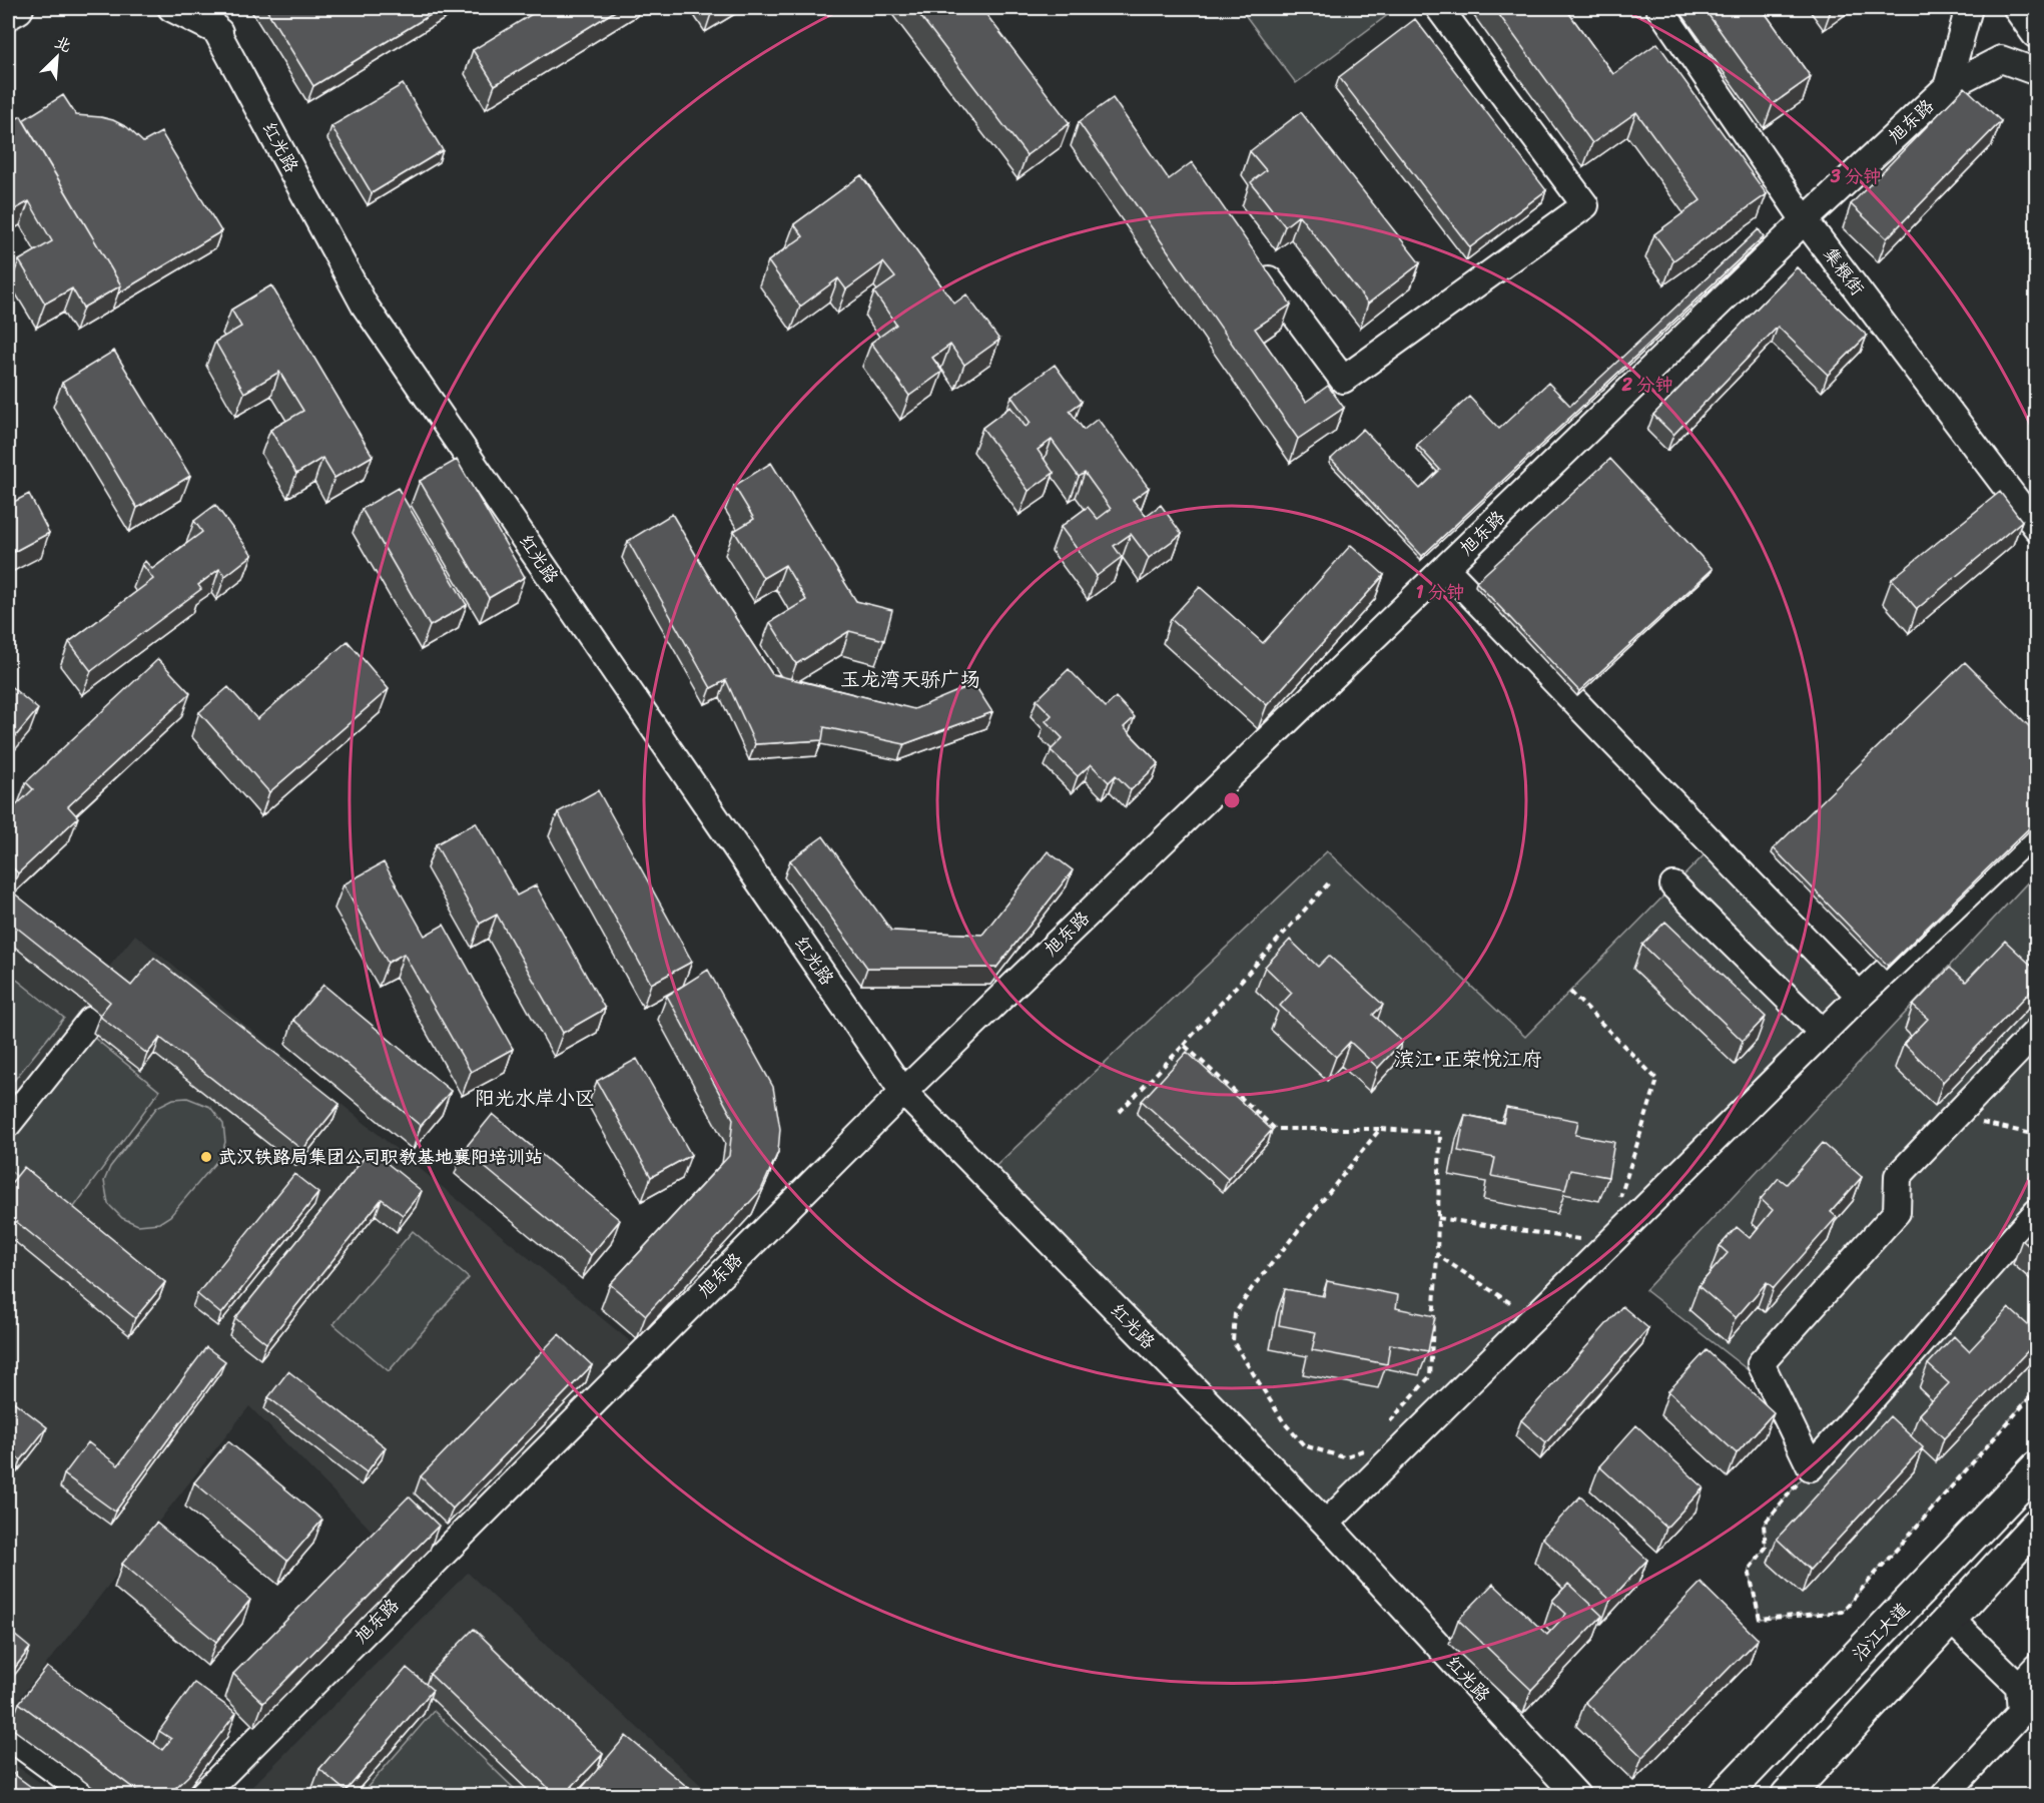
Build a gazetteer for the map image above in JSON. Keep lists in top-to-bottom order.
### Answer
{
  "streets": {
    "main road": ["沿江大道"],
    "street": ["旭东路", "红光路", "集粮街"]
  },
  "crossings": [
    ["旭东路", "红光路"],
    ["旭东路", "集粮街"]
  ],
  "districts": ["玉龙湾天骄广场", "滨江•正荣悦江府", "阳光水岸小区"],
  "places": ["武汉铁路局集团公司职教基地襄阳培训站"],
  "north": "top right",
  "rings": ["3 分钟", "2 分钟", "1 分钟"]
}
